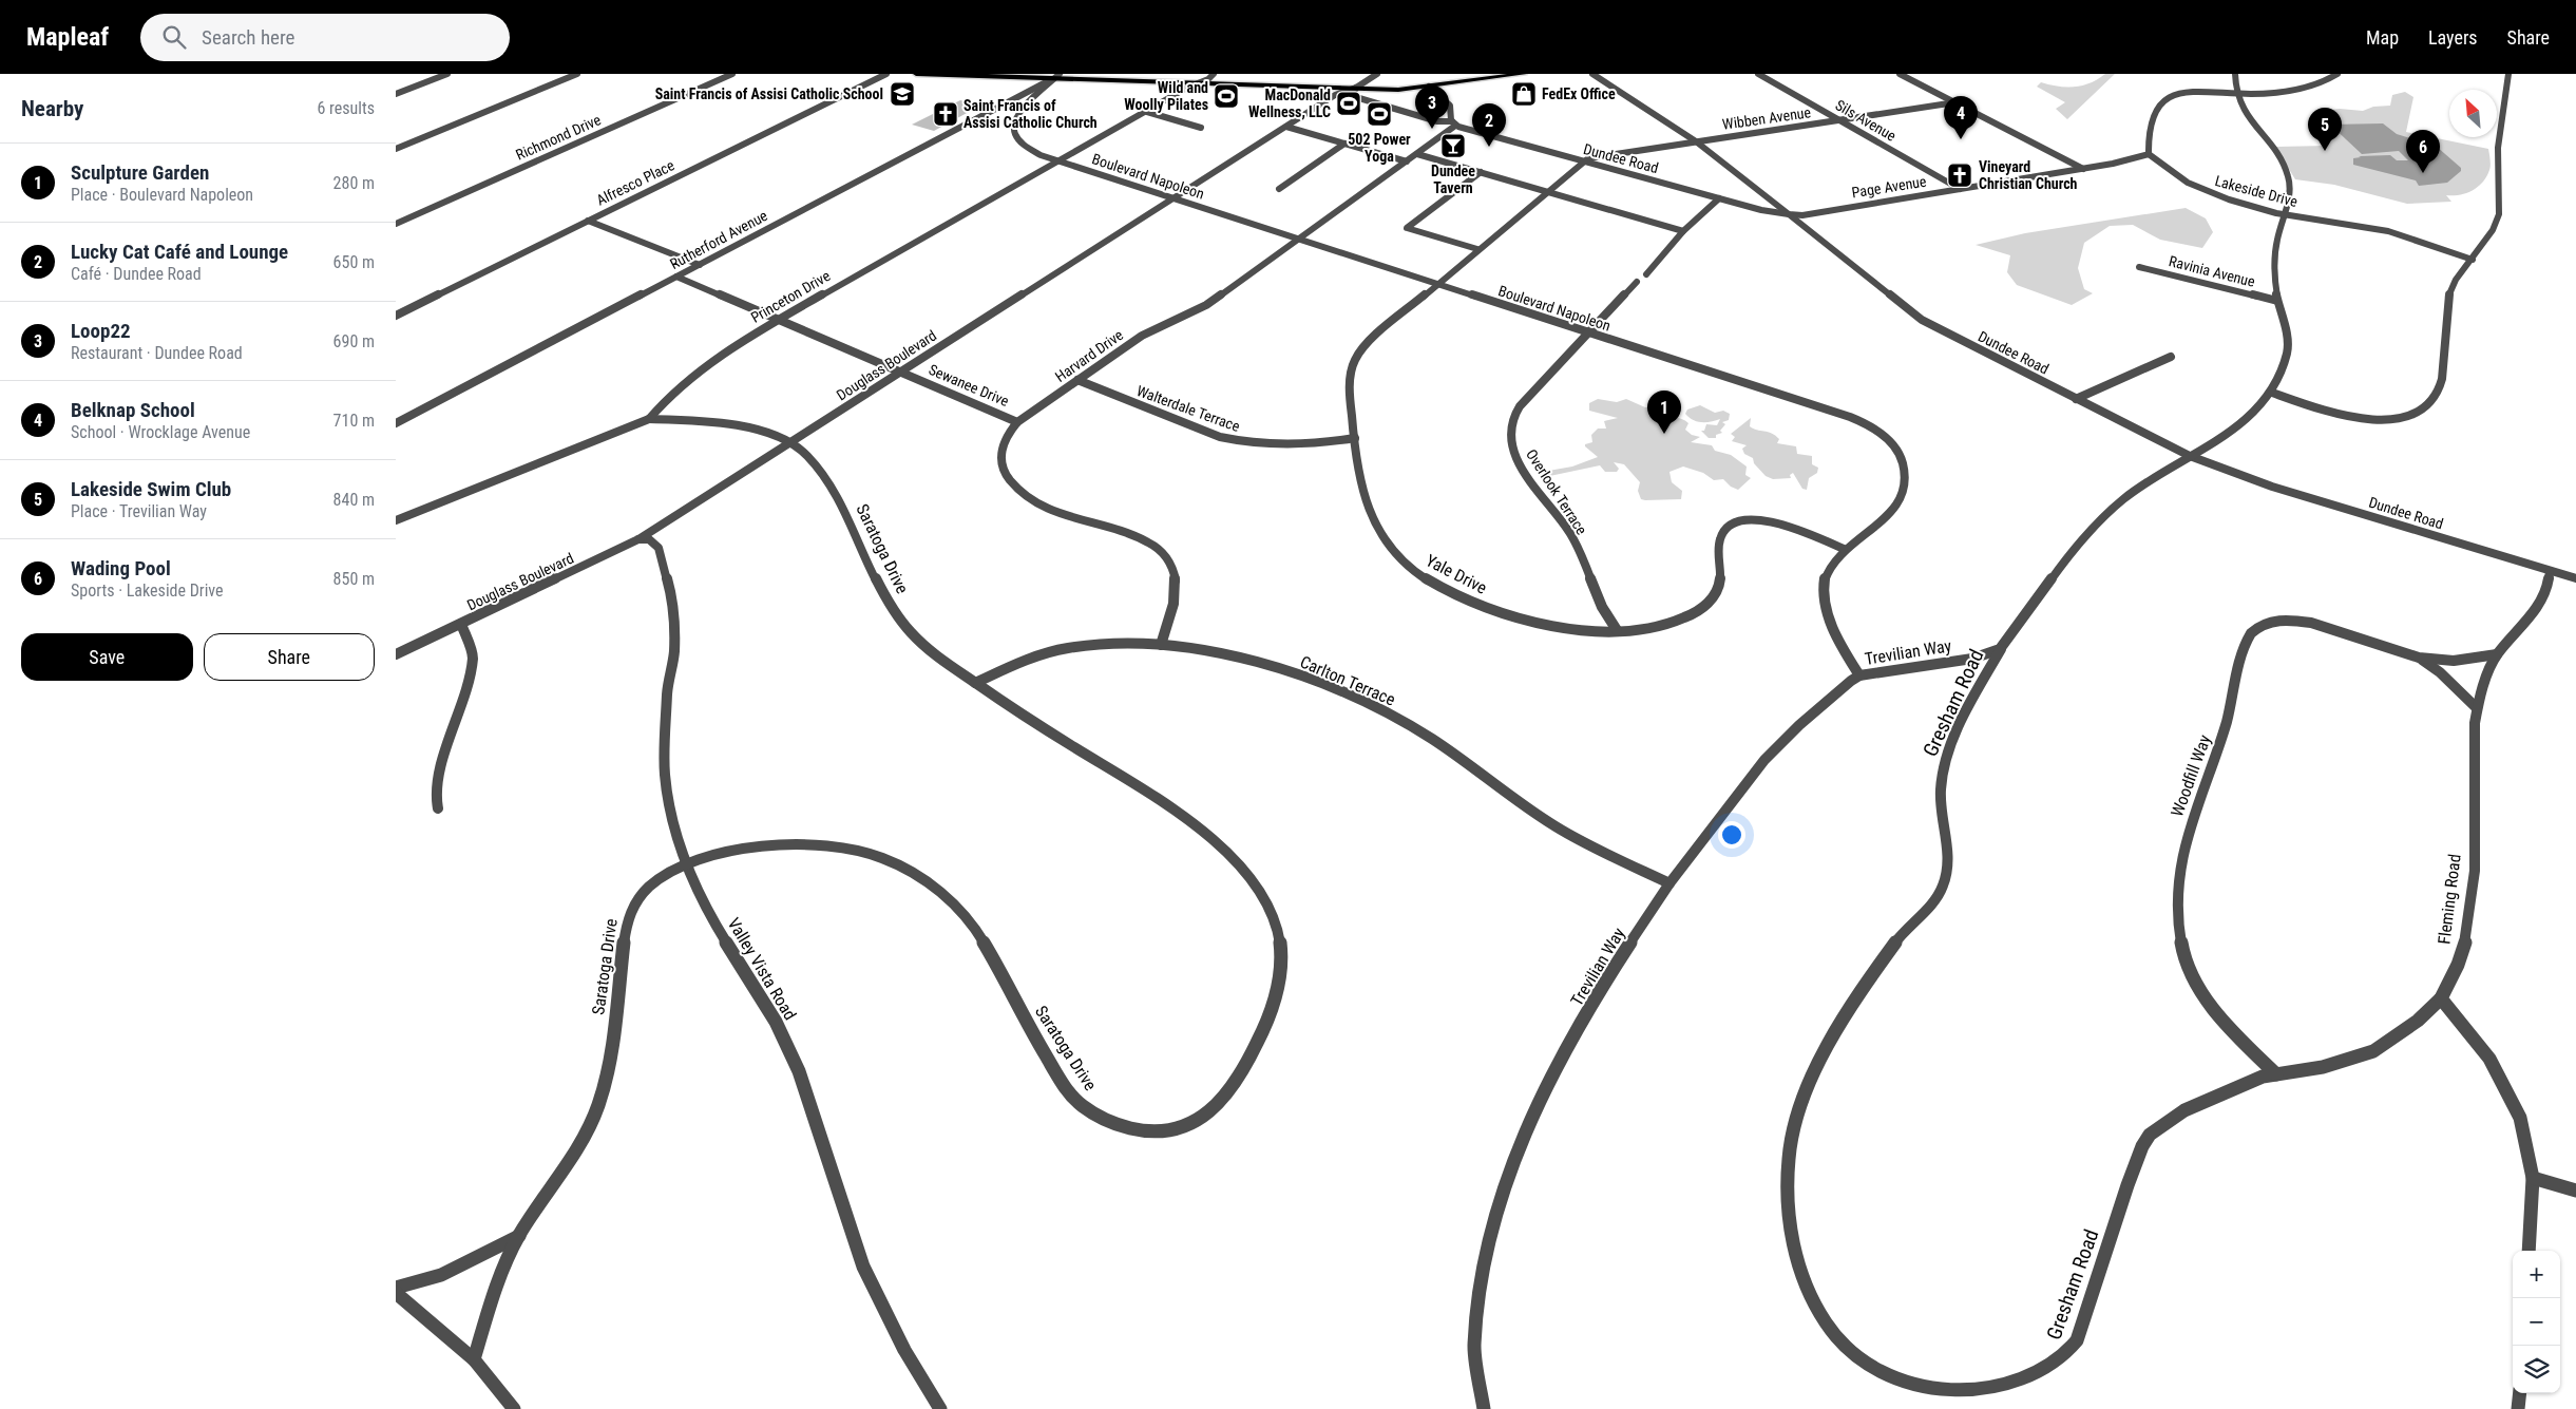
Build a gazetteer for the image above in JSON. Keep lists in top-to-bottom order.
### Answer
{
  "streets": {
    "street": [
      "Wibben Avenue",
      "Sils Avenue",
      "Richmond Drive",
      "Dundee Road",
      "Boulevard Napoleon",
      "Alfresco Place",
      "Page Avenue",
      "Lakeside Drive",
      "Rutherford Avenue",
      "Ravinia Avenue",
      "Princeton Drive",
      "Harvard Drive",
      "Douglass Boulevard",
      "Sewanee Drive",
      "Walterdale Terrace",
      "Overlook Terrace",
      "Saratoga Drive",
      "Yale Drive",
      "Trevilian Way",
      "Carlton Terrace",
      "Gresham Road",
      "Woodfill Way",
      "Fleming Road",
      "Valley Vista Road"
    ]
  },
  "crossings": [
    ["Wibben Avenue", "Sils Avenue"],
    ["Wibben Avenue", "Dundee Road"],
    ["Wibben Avenue", "Yale Drive"],
    ["Sils Avenue", "Page Avenue"],
    ["Dundee Road", "Page Avenue"],
    ["Dundee Road", "Harvard Drive"],
    ["Dundee Road", "Douglass Boulevard"],
    ["Dundee Road", "Yale Drive"],
    ["Dundee Road", "Fleming Road"],
    ["Boulevard Napoleon", "Rutherford Avenue"],
    ["Boulevard Napoleon", "Princeton Drive"],
    ["Boulevard Napoleon", "Harvard Drive"],
    ["Boulevard Napoleon", "Douglass Boulevard"],
    ["Boulevard Napoleon", "Overlook Terrace"],
    ["Boulevard Napoleon", "Yale Drive"],
    ["Boulevard Napoleon", "Trevilian Way"],
    ["Page Avenue", "Lakeside Drive"],
    ["Rutherford Avenue", "Sewanee Drive"],
    ["Princeton Drive", "Sewanee Drive"],
    ["Princeton Drive", "Saratoga Drive"],
    ["Harvard Drive", "Sewanee Drive"],
    ["Harvard Drive", "Walterdale Terrace"],
    ["Harvard Drive", "Carlton Terrace"],
    ["Douglass Boulevard", "Sewanee Drive"],
    ["Douglass Boulevard", "Saratoga Drive"],
    ["Douglass Boulevard", "Valley Vista Road"],
    ["Walterdale Terrace", "Yale Drive"],
    ["Overlook Terrace", "Yale Drive"],
    ["Saratoga Drive", "Carlton Terrace"],
    ["Saratoga Drive", "Valley Vista Road"],
    ["Trevilian Way", "Carlton Terrace"],
    ["Trevilian Way", "Gresham Road"],
    ["Gresham Road", "Woodfill Way"],
    ["Gresham Road", "Fleming Road"],
    ["Woodfill Way", "Fleming Road"]
  ],
  "places": {
    "school or university": ["Saint Francis of Assisi Catholic School"],
    "shop": ["FedEx Office"],
    "sports": ["Wild and Woolly Pilates", "MacDonald Wellness, LLC", "502 Power Yoga"],
    "church": ["Saint Francis of Assisi Catholic Church", "Vineyard Christian Church"],
    "bar": ["Dundee Tavern"]
  },
  "north": "top left",
  "page": {
    "header": "Mapleaf",
    "search": "Search here",
    "nav": ["Map", "Layers", "Share"],
    "heading": ["Nearby", "6 results"],
    "pins": [
      "3",
      "4",
      "2",
      "5",
      "6",
      "1"
    ],
    "list": [
      {
        "mark": "1",
        "name": "Sculpture Garden",
        "note": "Place · Boulevard Napoleon",
        "value": "280 m"
      },
      {
        "mark": "2",
        "name": "Lucky Cat Café and Lounge",
        "note": "Café · Dundee Road",
        "value": "650 m"
      },
      {
        "mark": "3",
        "name": "Loop22",
        "note": "Restaurant · Dundee Road",
        "value": "690 m"
      },
      {
        "mark": "4",
        "name": "Belknap School",
        "note": "School · Wrocklage Avenue",
        "value": "710 m"
      },
      {
        "mark": "5",
        "name": "Lakeside Swim Club",
        "note": "Place · Trevilian Way",
        "value": "840 m"
      },
      {
        "mark": "6",
        "name": "Wading Pool",
        "note": "Sports · Lakeside Drive",
        "value": "850 m"
      }
    ],
    "buttons": ["Save", "Share"],
    "map_buttons": ["+", "−"]
  }
}
